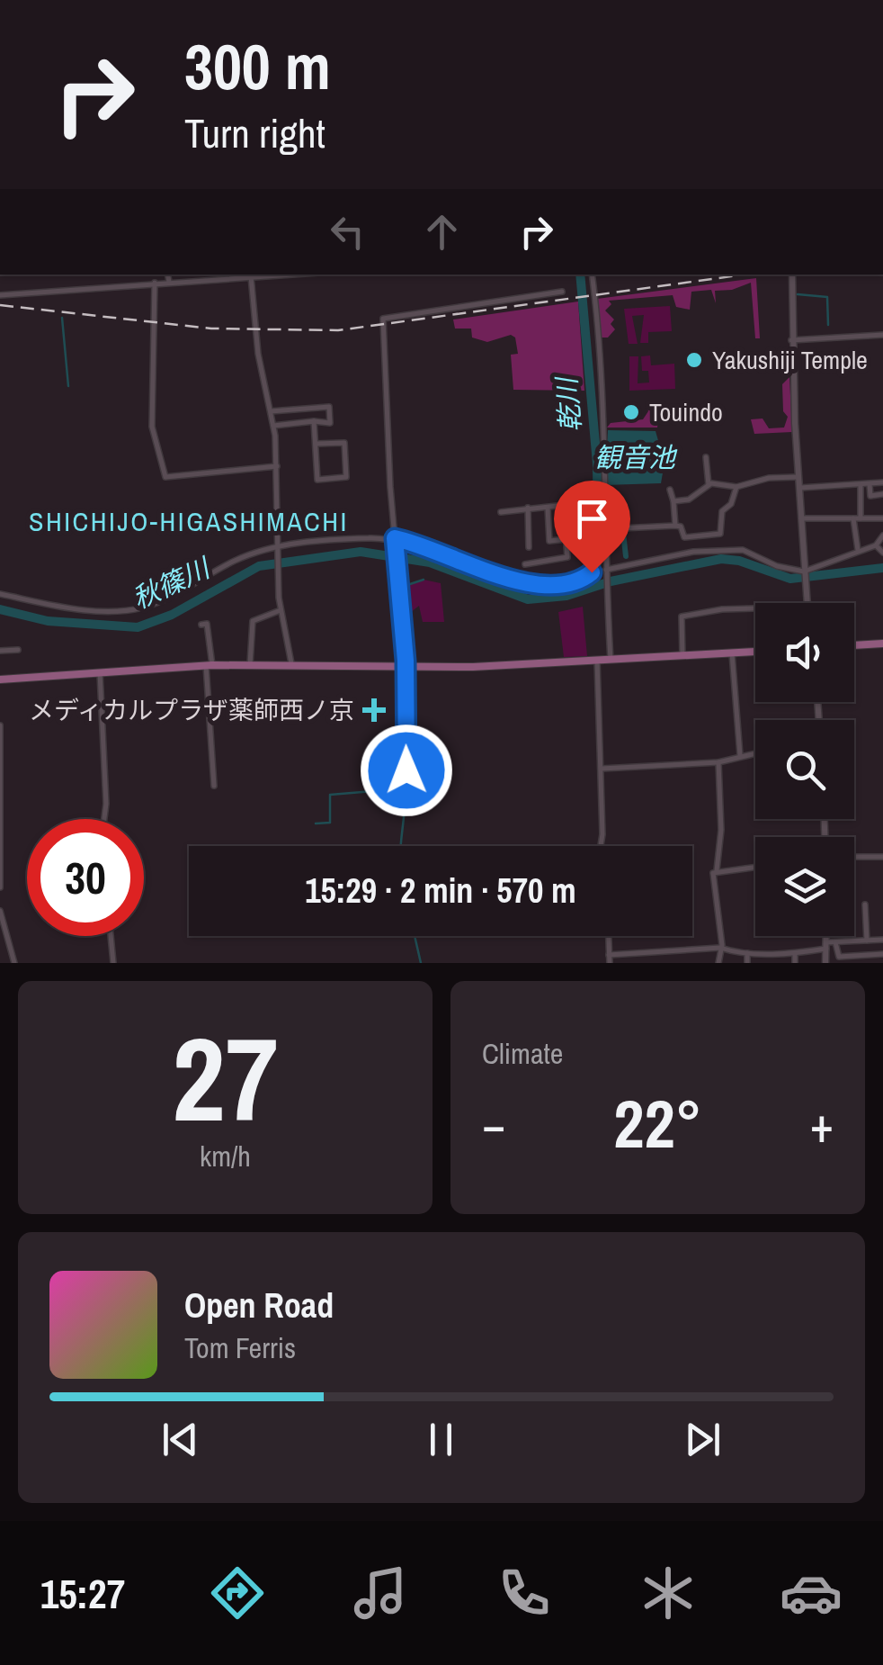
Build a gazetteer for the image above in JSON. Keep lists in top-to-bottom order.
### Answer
{
  "districts": ["SHICHIJO-HIGASHIMACHI"],
  "water": ["乾川", "観音池", "秋篠川"],
  "places": {
    "other": ["Yakushiji Temple", "Touindo"],
    "health": ["メディカルプラザ薬師西ノ京"]
  },
  "page": {
    "turn": ["300 m", "Turn right"],
    "limit": "30",
    "trip": "15:29 · 2 min · 570 m",
    "tile": [
      ["27", "km/h"],
      "Climate"
    ],
    "heat": ["−", "22°", "+"],
    "song": ["Open Road", "Tom Ferris"],
    "tabs": "15:27"
  }
}
